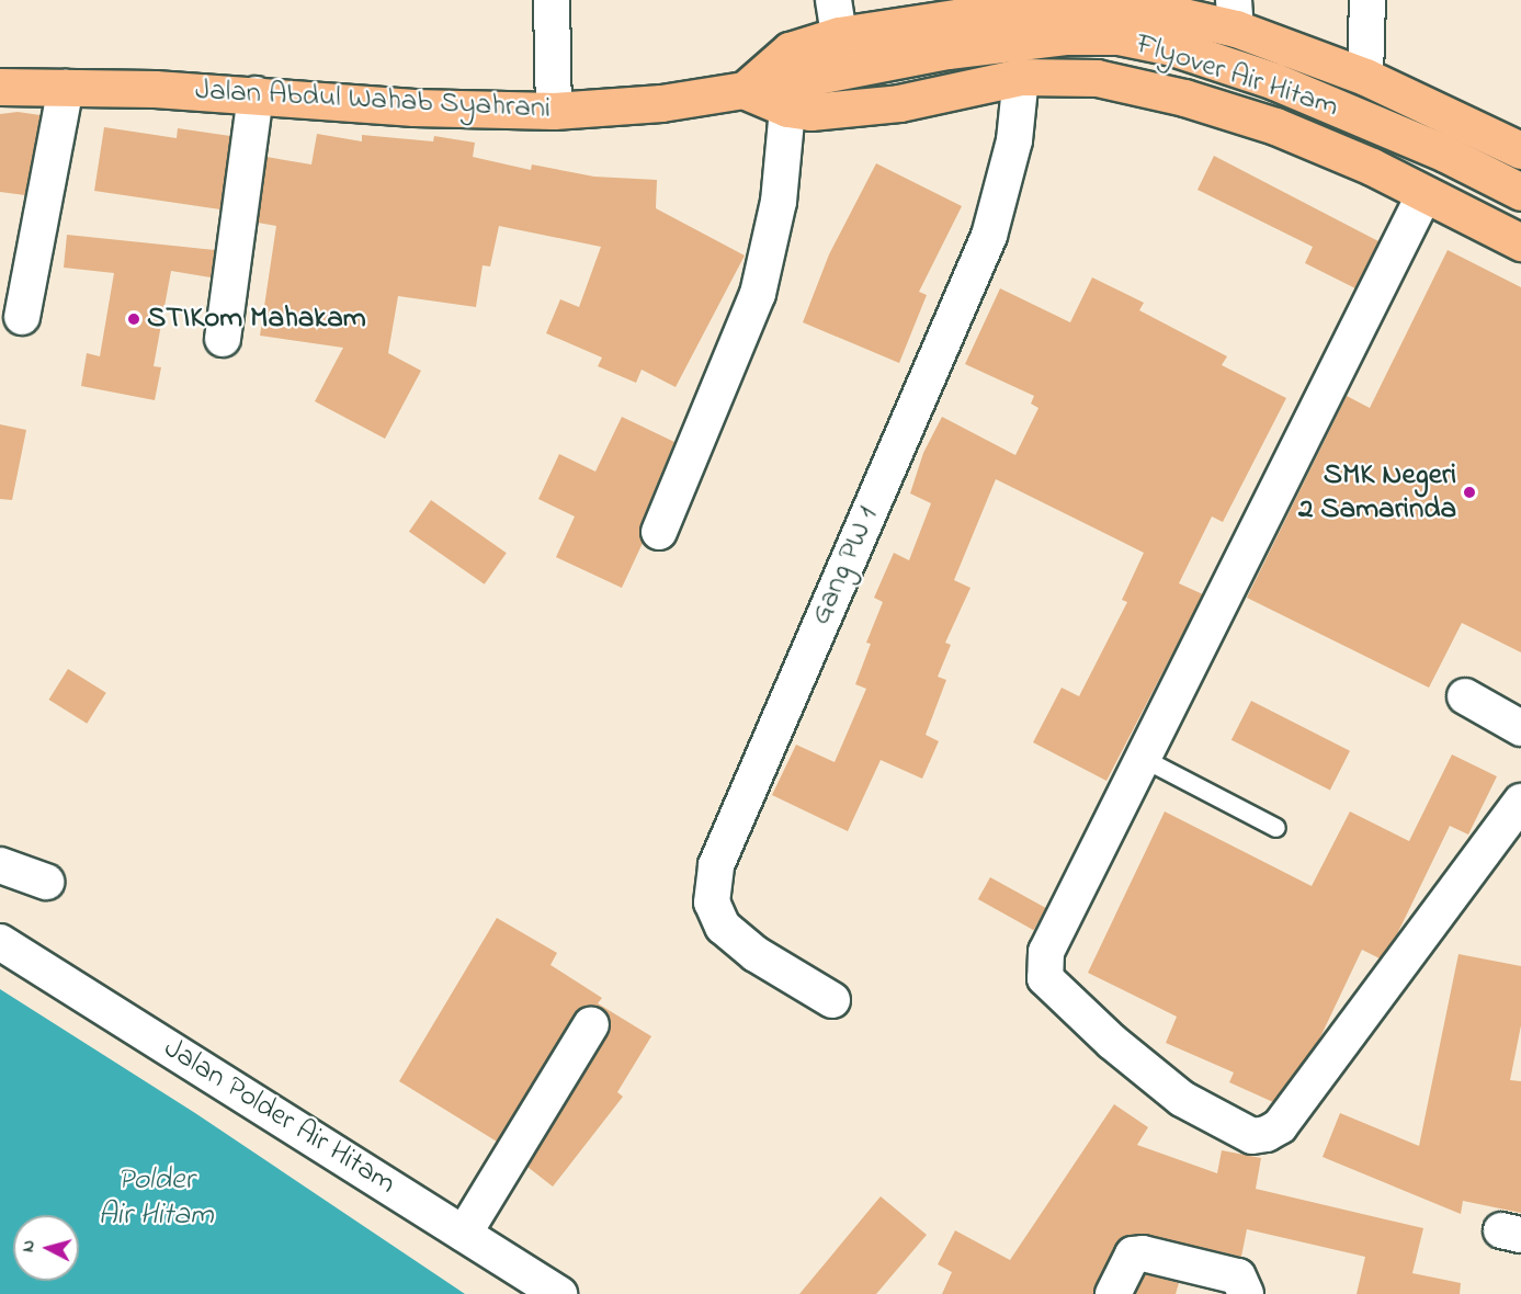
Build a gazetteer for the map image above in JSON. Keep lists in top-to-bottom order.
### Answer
{
  "streets": {
    "highway": ["Flyover Air Hitam", "Jalan Abdul Wahab Syahrani"],
    "street": ["Gang PW 1", "Jalan Polder Air Hitam"]
  },
  "crossings": [
    ["Flyover Air Hitam", "Jalan Abdul Wahab Syahrani"],
    ["Jalan Abdul Wahab Syahrani", "Gang PW 1"]
  ],
  "water": ["Polder Air Hitam"],
  "places": ["STIKom Mahakam", "SMK Negeri 2 Samarinda"],
  "north": "left"
}
